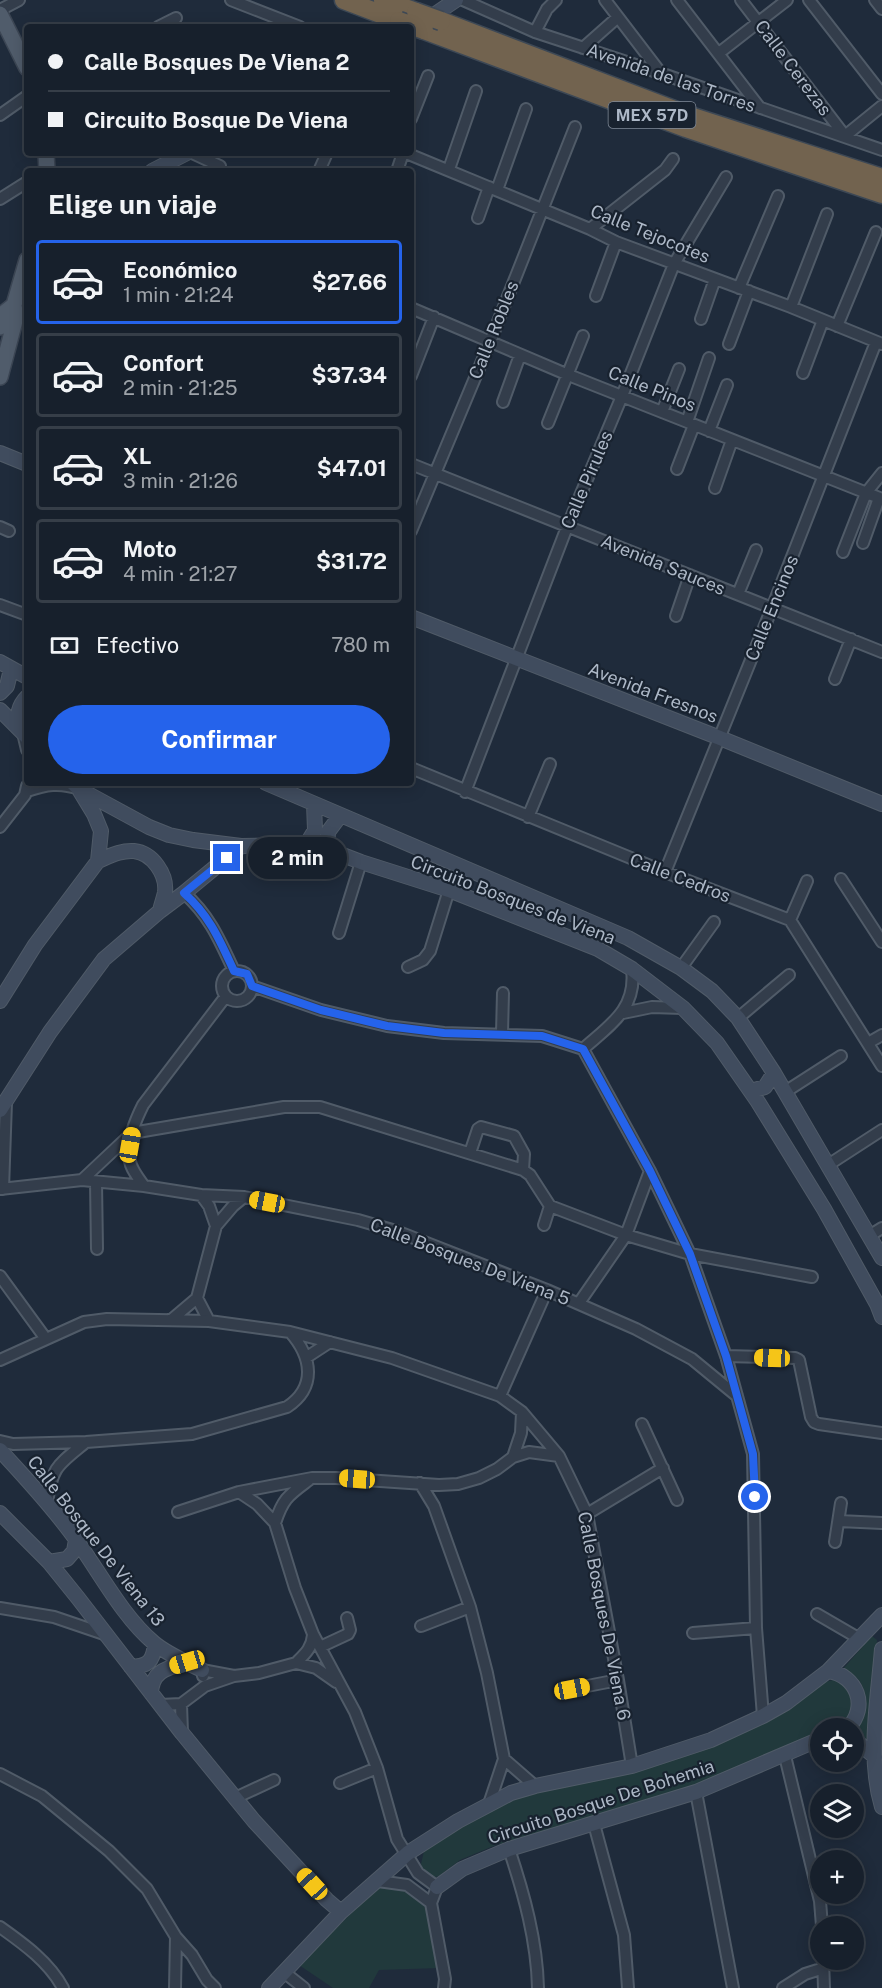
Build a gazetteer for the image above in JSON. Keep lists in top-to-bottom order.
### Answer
{
  "streets": {
    "highway": ["MEX 57D"],
    "street": [
      "Calle Cerezas",
      "Avenida de las Torres",
      "Calle Tejocotes",
      "Calle Robles",
      "Calle Pinos",
      "Calle Pirules",
      "Avenida Sauces",
      "Calle Encinos",
      "Avenida Fresnos",
      "Calle Cedros",
      "Circuito Bosques de Viena",
      "Calle Bosques De Viena 5",
      "Calle Bosque De Viena 13",
      "Calle Bosques De Viena 6",
      "Circuito Bosque De Bohemia"
    ]
  },
  "crossings": [
    ["Calle Cerezas", "Avenida de las Torres"],
    ["Calle Tejocotes", "Calle Robles"],
    ["Calle Tejocotes", "Calle Pirules"],
    ["Calle Tejocotes", "Calle Encinos"],
    ["Calle Robles", "Calle Pinos"],
    ["Calle Robles", "Avenida Sauces"],
    ["Calle Pinos", "Calle Pirules"],
    ["Calle Pinos", "Calle Encinos"],
    ["Calle Pirules", "Avenida Sauces"],
    ["Calle Pirules", "Avenida Fresnos"],
    ["Calle Pirules", "Calle Cedros"],
    ["Avenida Sauces", "Calle Encinos"],
    ["Calle Encinos", "Avenida Fresnos"],
    ["Calle Encinos", "Calle Cedros"]
  ],
  "page": {
    "banner": ["Calle Bosques De Viena 2", "Circuito Bosque De Viena"],
    "heading": "Elige un viaje",
    "list": [
      {
        "name": "Económico",
        "note": "1 min · 21:24",
        "value": "$27.66"
      },
      {
        "name": "Confort",
        "note": "2 min · 21:25",
        "value": "$37.34"
      },
      {
        "name": "XL",
        "note": "3 min · 21:26",
        "value": "$47.01"
      },
      {
        "name": "Moto",
        "note": "4 min · 21:27",
        "value": "$31.72"
      }
    ],
    "pay": ["Efectivo", "780 m"],
    "buttons": "Confirmar",
    "bubble": "2 min",
    "map_buttons": ["+", "−"]
  }
}
